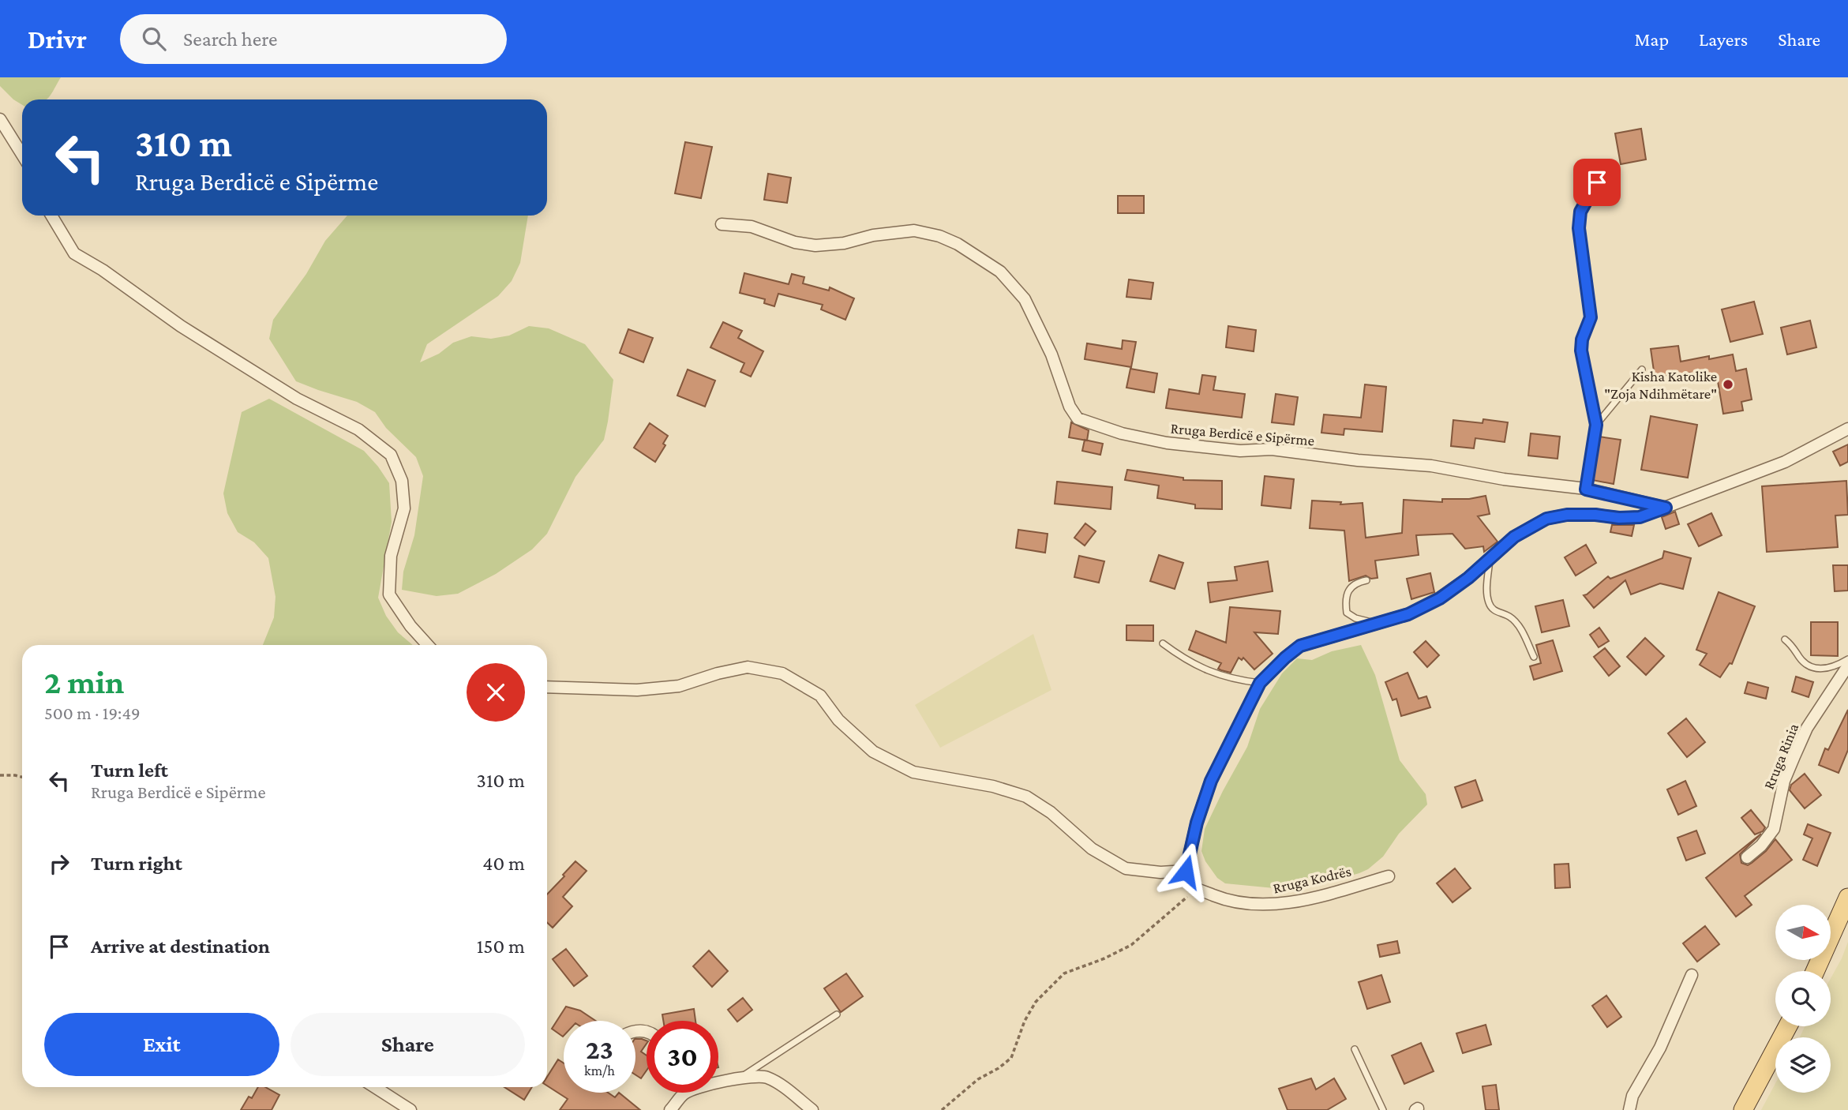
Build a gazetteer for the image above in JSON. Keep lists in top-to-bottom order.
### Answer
{
  "streets": {
    "street": ["Rruga Berdicë e Sipërme", "Rruga Rinia", "Rruga Kodrës"]
  },
  "places": ["Kisha Katolike \"Zoja Ndihmëtare\""],
  "north": "right",
  "page": {
    "header": "Drivr",
    "search": "Search here",
    "nav": ["Map", "Layers", "Share"],
    "turn": ["310 m", "Rruga Berdicë e Sipërme"],
    "heading": ["2 min", "500 m · 19:49"],
    "list": [
      {
        "name": "Turn left",
        "note": "Rruga Berdicë e Sipërme",
        "value": "310 m"
      },
      {
        "name": "Turn right",
        "value": "40 m"
      },
      {
        "name": "Arrive at destination",
        "value": "150 m"
      }
    ],
    "buttons": ["Exit", "Share"],
    "speed": "23 km/h",
    "limit": "30"
  }
}
